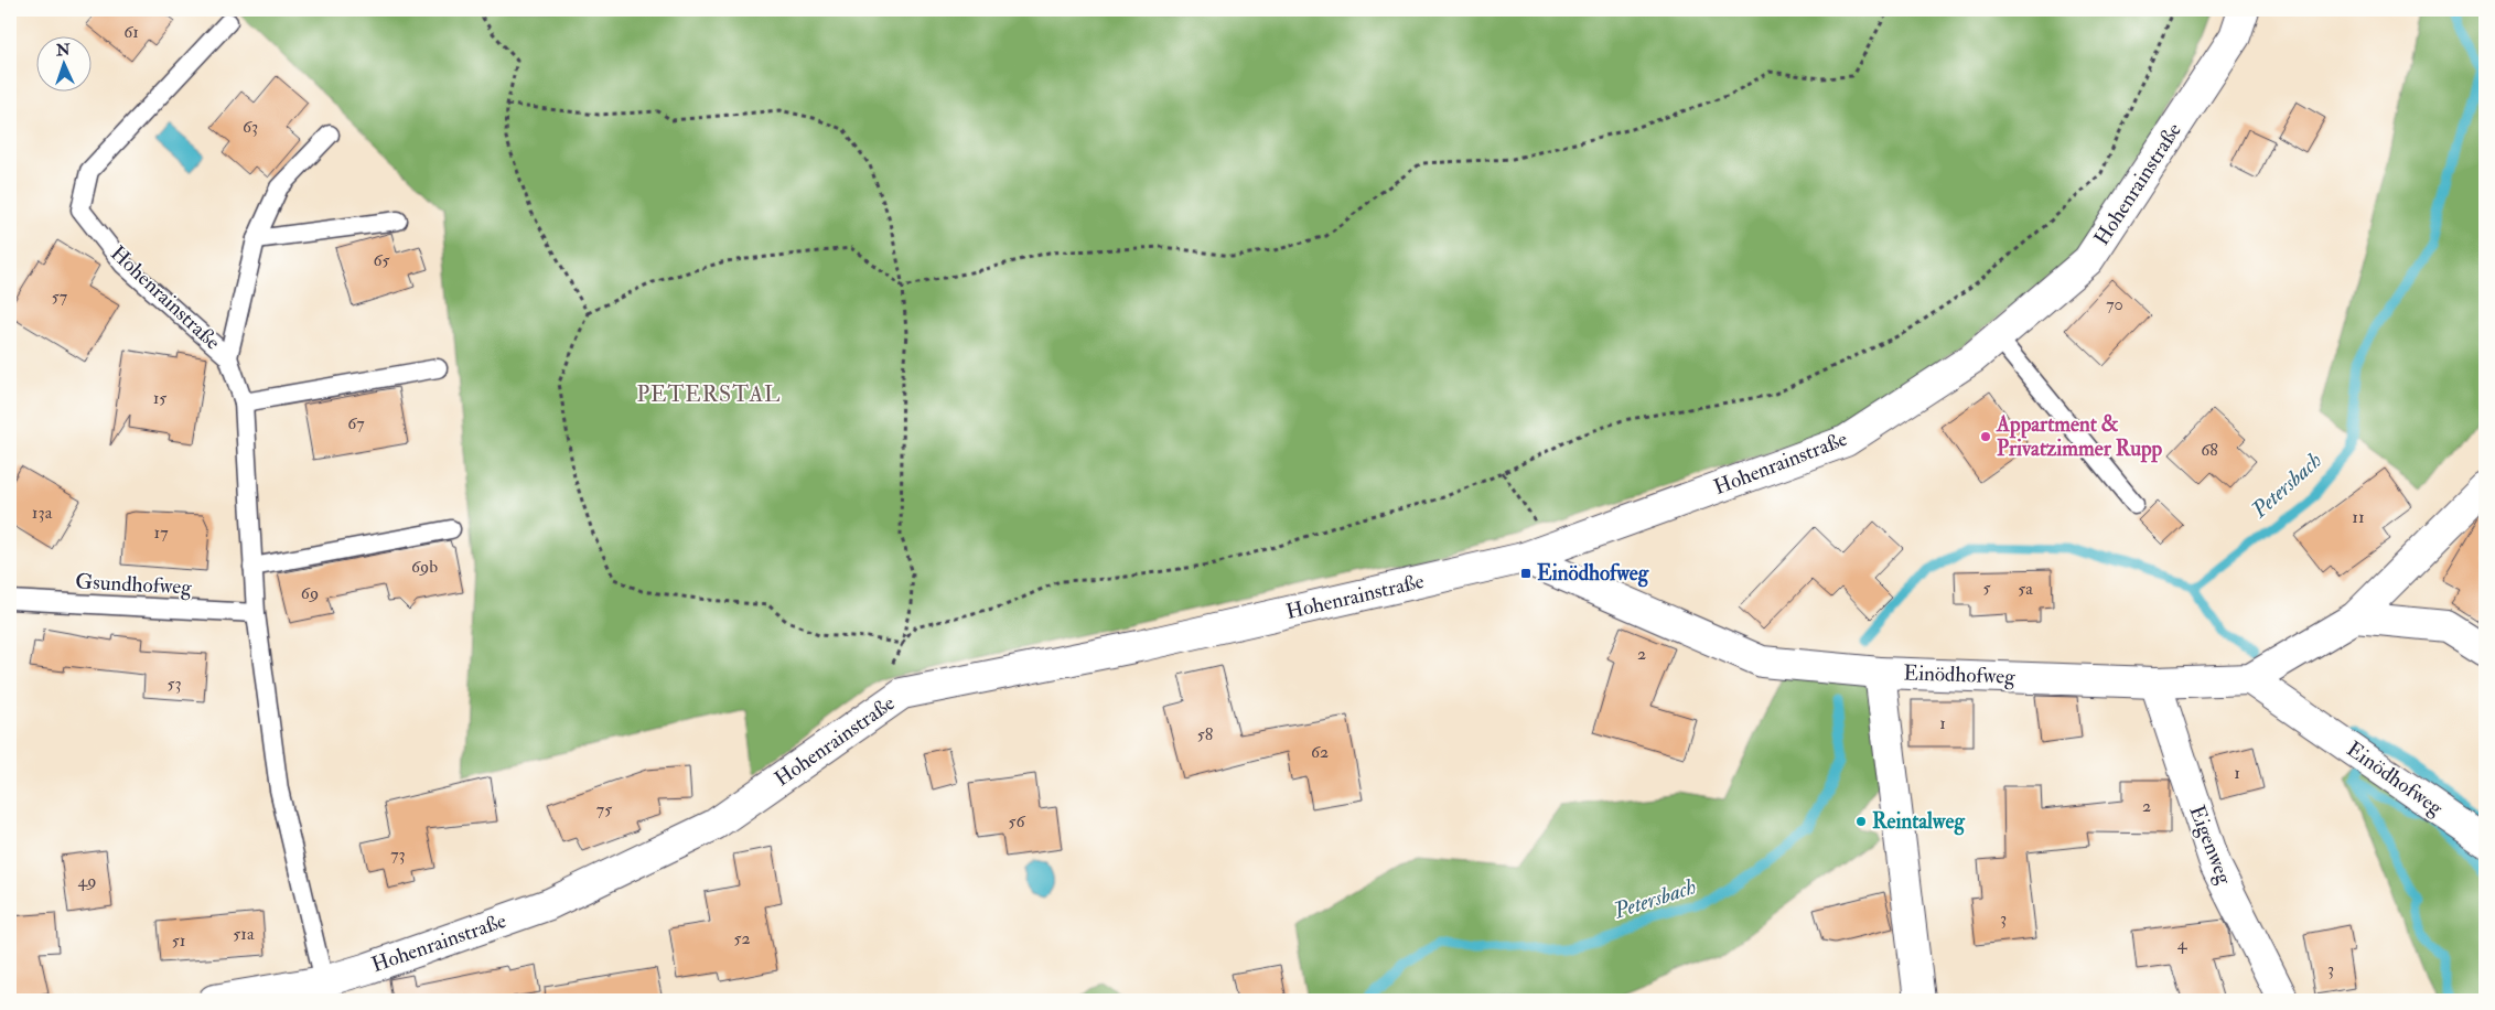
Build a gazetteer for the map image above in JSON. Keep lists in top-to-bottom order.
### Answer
{
  "streets": {
    "street": ["Hohenrainstraße", "Einödhofweg", "Eigenweg"],
    "lane": ["Gsundhofweg"]
  },
  "crossings": [
    ["Hohenrainstraße", "Gsundhofweg"],
    ["Hohenrainstraße", "Einödhofweg"],
    ["Einödhofweg", "Eigenweg"]
  ],
  "districts": ["PETERSTAL"],
  "water": ["Petersbach"],
  "places": {
    "other": ["Appartment & Privatzimmer Rupp", "Reintalweg"],
    "transit": ["Einödhofweg"]
  },
  "house_numbers": [
    "61",
    "63",
    "65",
    "57",
    "70",
    "15",
    "67",
    "68",
    "13a",
    "11",
    "17",
    "69b",
    "5",
    "5a",
    "69",
    "2",
    "53",
    "1",
    "58",
    "62",
    "1",
    "2",
    "75",
    "56",
    "73",
    "49",
    "3",
    "51a",
    "52",
    "51",
    "4",
    "3"
  ],
  "north": "top"
}
